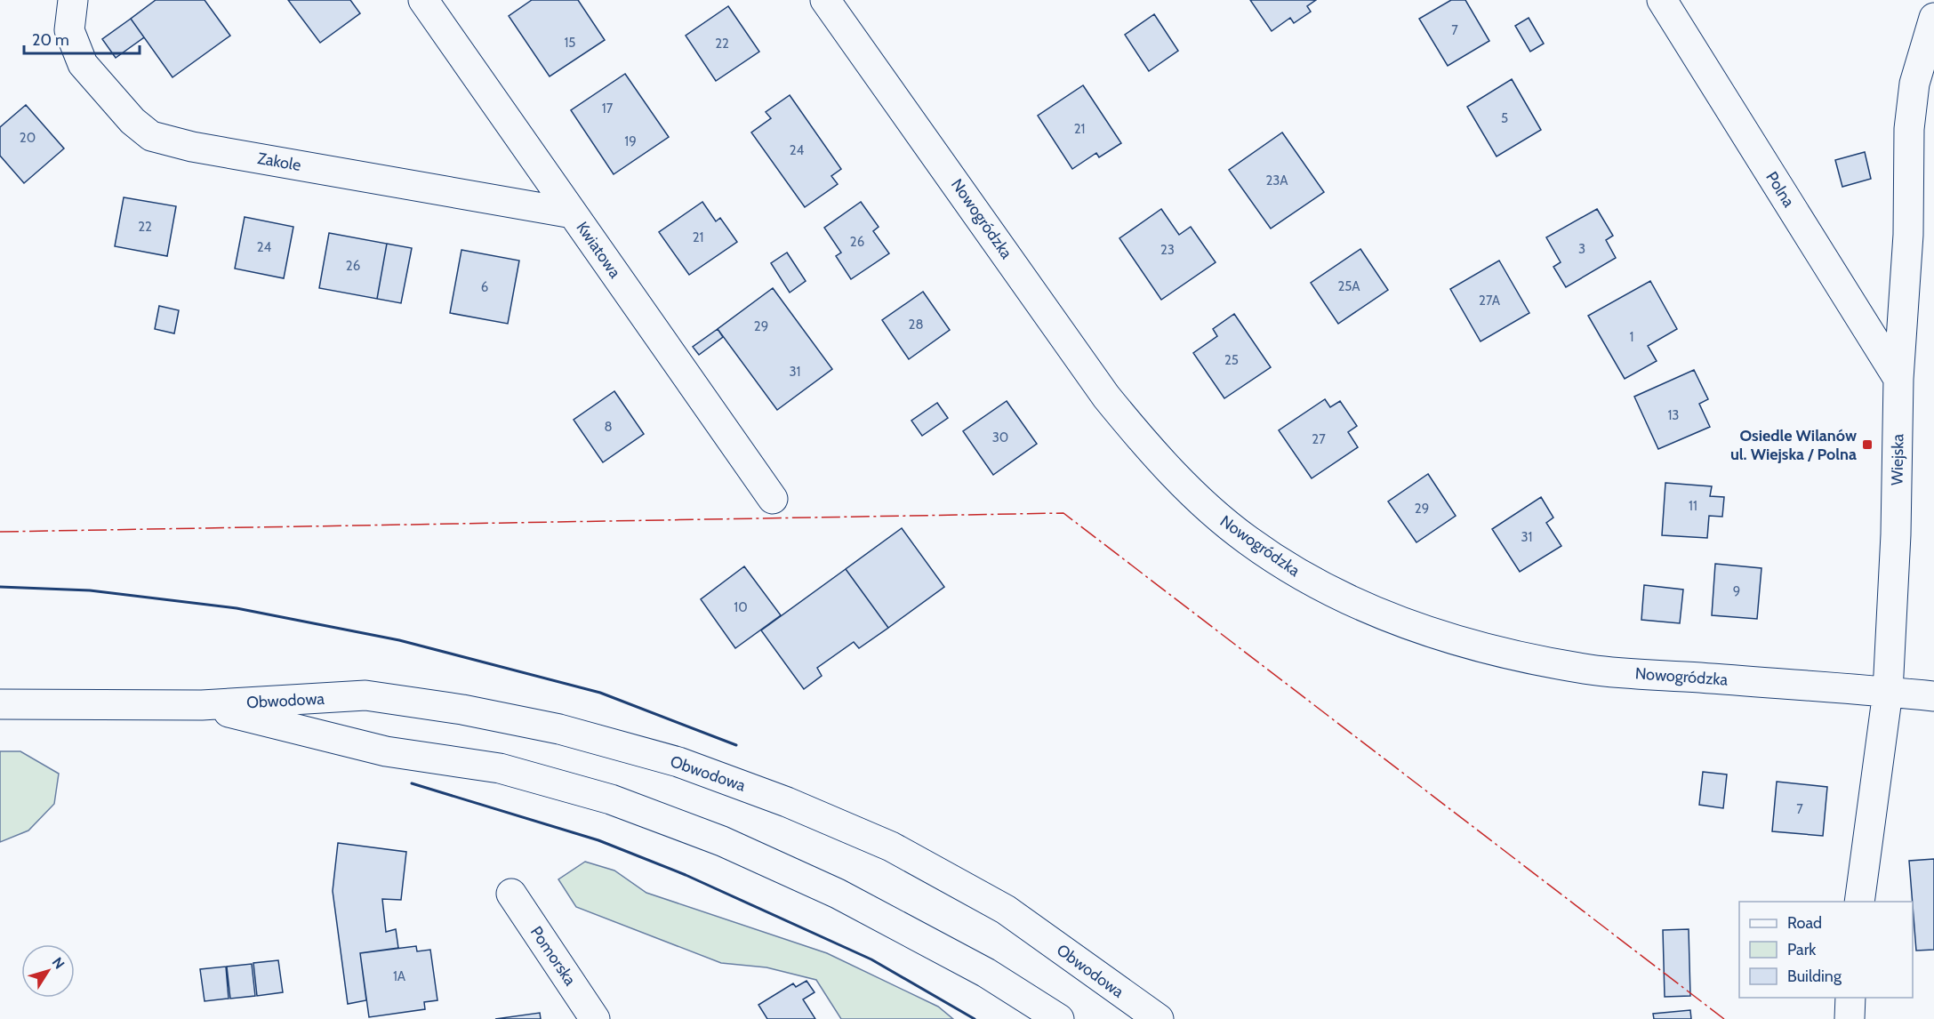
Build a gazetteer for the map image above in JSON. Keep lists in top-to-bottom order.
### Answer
{
  "streets": {
    "street": [
      "Zakole",
      "Polna",
      "Nowogródzka",
      "Kwiatowa",
      "Wiejska",
      "Obwodowa",
      "Pomorska"
    ]
  },
  "crossings": [
    ["Zakole", "Kwiatowa"],
    ["Polna", "Wiejska"],
    ["Nowogródzka", "Wiejska"]
  ],
  "places": {
    "transit": ["Osiedle Wilanów ul. Wiejska / Polna"]
  },
  "house_numbers": [
    "7",
    "15",
    "22",
    "17",
    "5",
    "21",
    "20",
    "19",
    "24",
    "23A",
    "22",
    "21",
    "26",
    "24",
    "3",
    "23",
    "26",
    "25A",
    "6",
    "27A",
    "28",
    "29",
    "1",
    "25",
    "31",
    "13",
    "8",
    "30",
    "27",
    "11",
    "29",
    "31",
    "9",
    "10",
    "7",
    "1A"
  ],
  "legend": ["Road", "Park", "Building"],
  "scale_bar": "20 m",
  "north": "top right"
}
